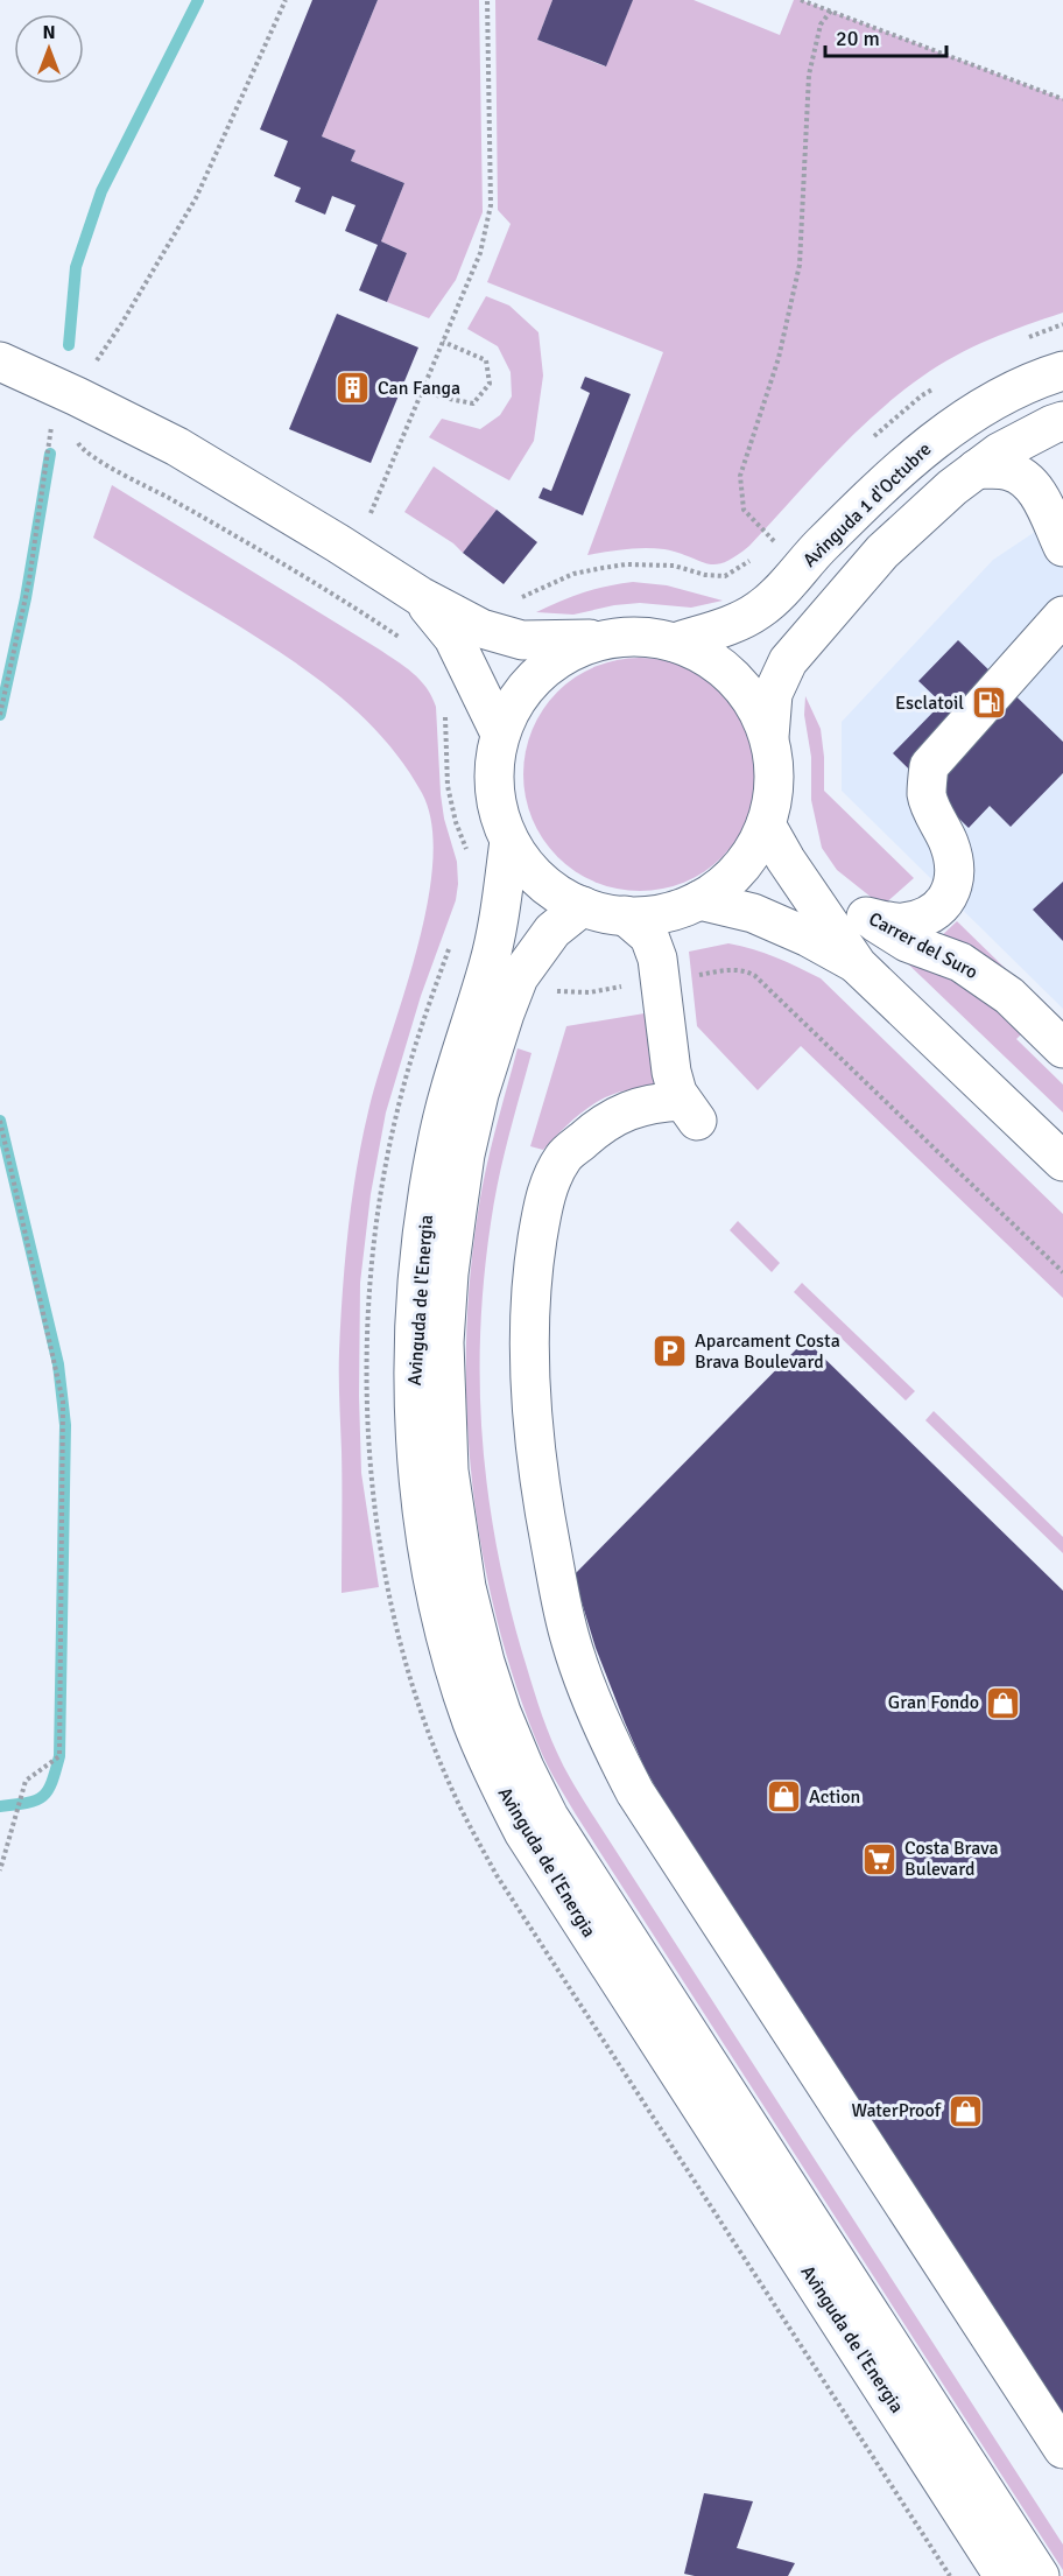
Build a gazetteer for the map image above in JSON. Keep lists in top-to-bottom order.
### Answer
{
  "streets": {
    "street": ["Avinguda 1 d'Octubre", "Carrer del Suro", "Avinguda de l'Energia"]
  },
  "places": {
    "building": ["Can Fanga"],
    "fuel station": ["Esclatoil"],
    "parking": ["Aparcament Costa Brava Boulevard"],
    "shop": ["Gran Fondo", "Action", "WaterProof"],
    "supermarket": ["Costa Brava Bulevard"]
  },
  "scale_bar": "20 m",
  "north": "top"
}
